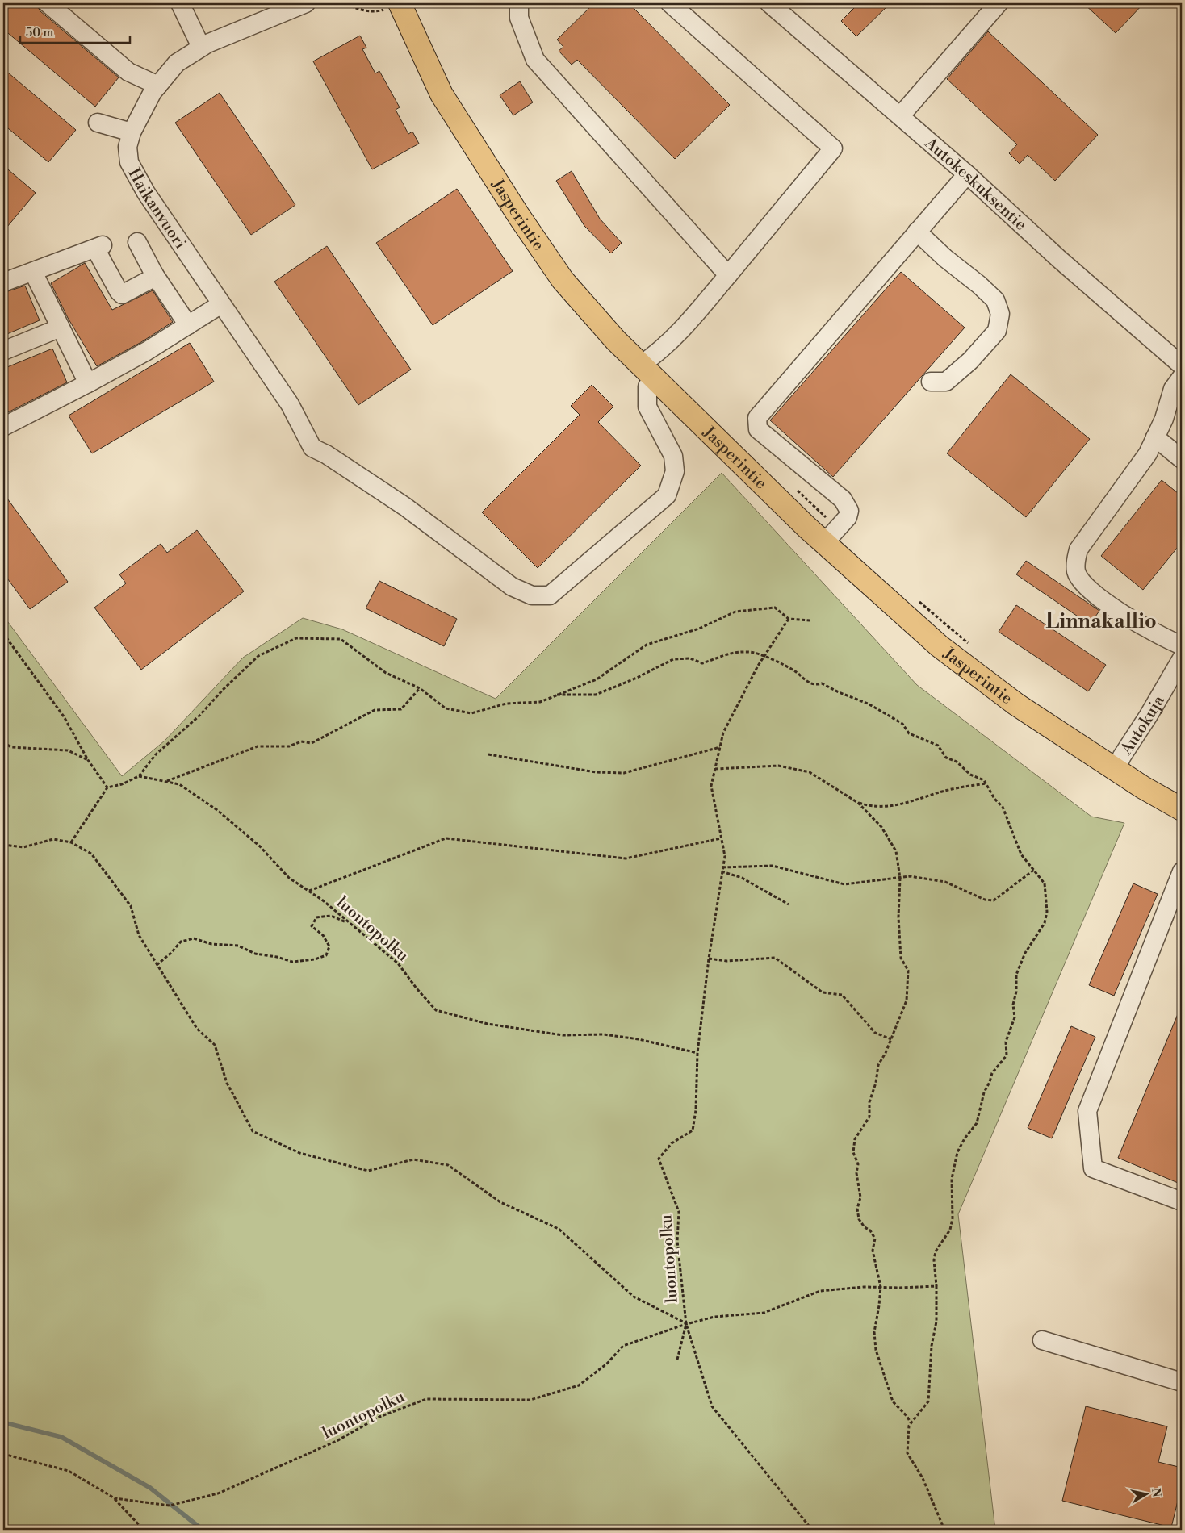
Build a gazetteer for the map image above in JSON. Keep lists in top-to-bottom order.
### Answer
{
  "streets": {
    "main road": ["Jasperintie"],
    "street": ["Autokeskuksentie", "Haikanvuori", "Autokuja"],
    "path": ["luontopolku"]
  },
  "crossings": [
    ["Haikanvuori", "Jasperintie"],
    ["Jasperintie", "Autokuja"]
  ],
  "districts": ["Linnakallio"],
  "scale_bar": "50 m",
  "north": "right"
}
